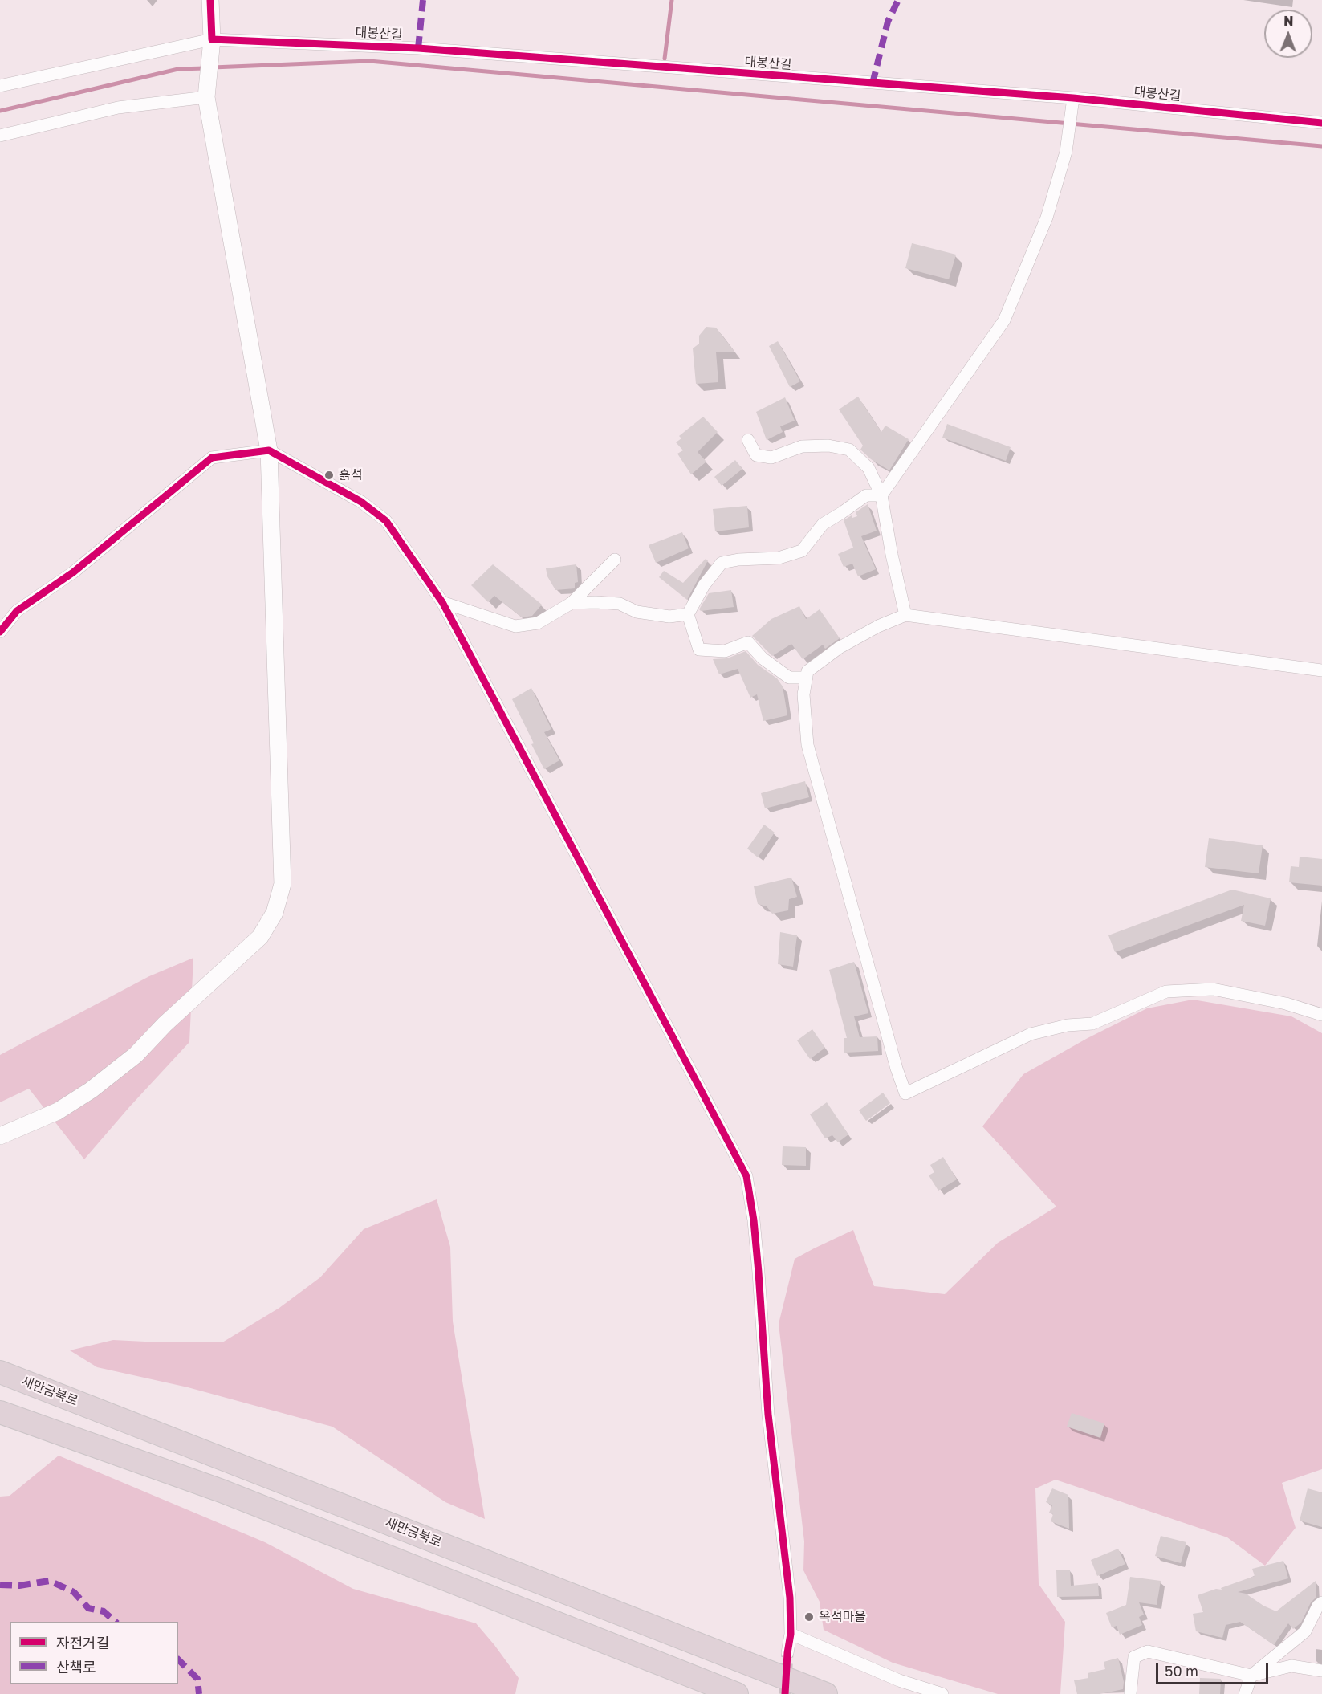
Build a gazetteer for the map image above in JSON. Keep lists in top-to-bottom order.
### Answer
{
  "streets": {
    "highway": ["새만금북로"],
    "street": ["대봉산길"]
  },
  "places": ["흙석", "옥석마을"],
  "legend": ["자전거길", "산책로"],
  "scale_bar": "50 m",
  "north": "top"
}
